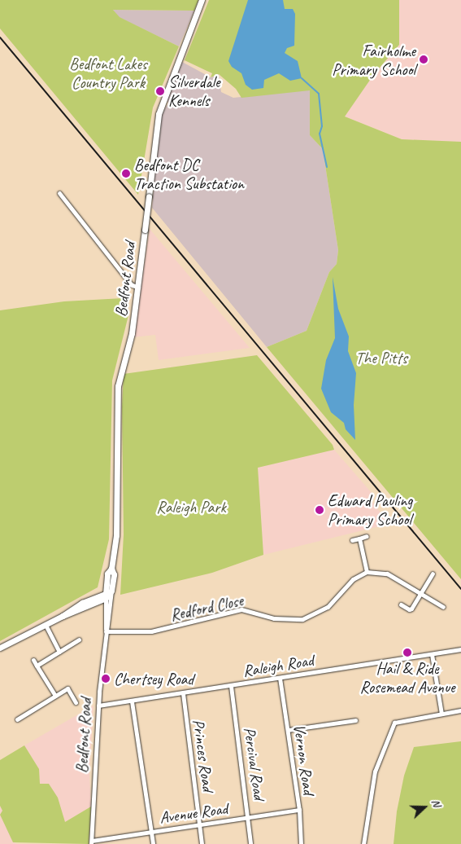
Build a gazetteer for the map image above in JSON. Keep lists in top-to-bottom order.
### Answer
{
  "streets": {
    "street": [
      "Bedfont Road",
      "Redford Close",
      "Raleigh Road",
      "Princes Road",
      "Vernon Road",
      "Percival Road",
      "Avenue Road"
    ]
  },
  "crossings": [
    ["Bedfont Road", "Redford Close"],
    ["Bedfont Road", "Raleigh Road"],
    ["Bedfont Road", "Avenue Road"],
    ["Raleigh Road", "Princes Road"],
    ["Raleigh Road", "Vernon Road"],
    ["Raleigh Road", "Percival Road"],
    ["Princes Road", "Avenue Road"],
    ["Vernon Road", "Avenue Road"],
    ["Percival Road", "Avenue Road"]
  ],
  "parks": ["Bedfont Lakes Country Park", "The Pitts", "Raleigh Park"],
  "places": [
    "Fairholme Primary School",
    "Silverdale Kennels",
    "Bedfont DC Traction Substation",
    "Edward Pauling Primary School",
    "Hail & Ride Rosemead Avenue",
    "Chertsey Road"
  ],
  "north": "right"
}
